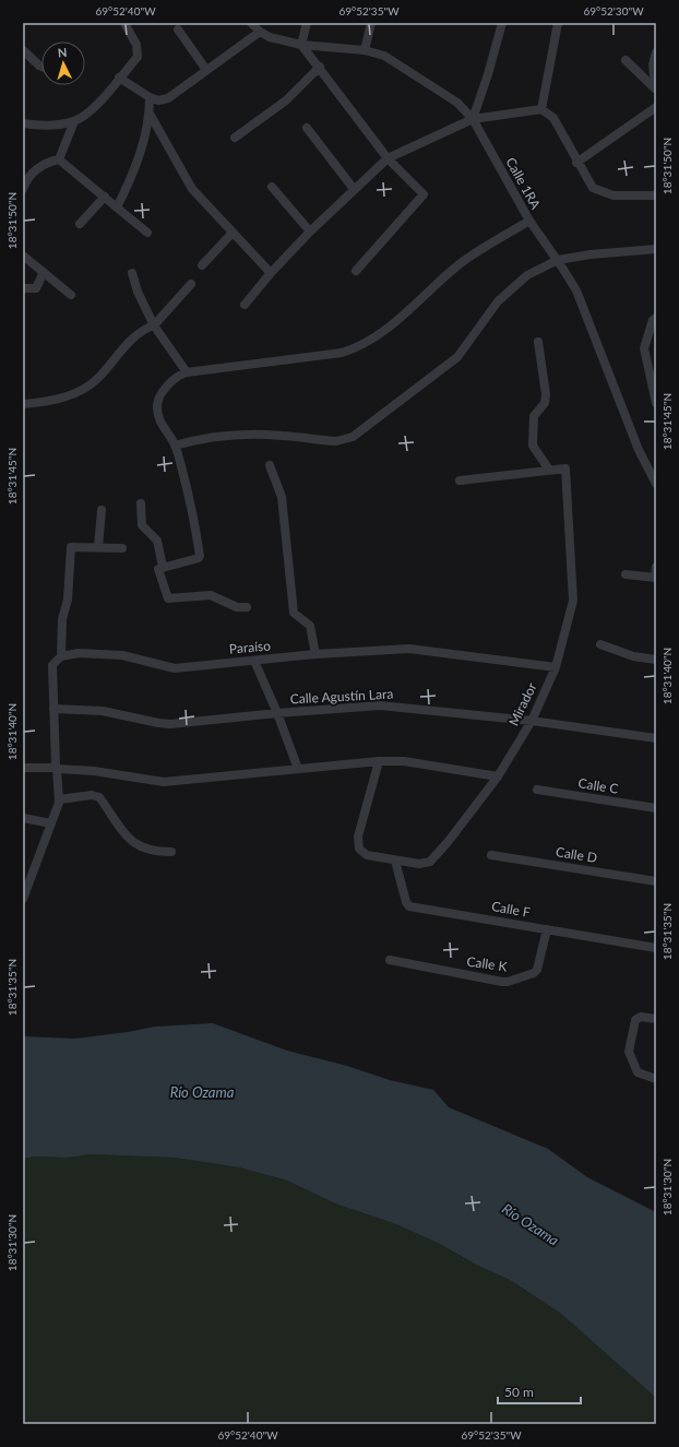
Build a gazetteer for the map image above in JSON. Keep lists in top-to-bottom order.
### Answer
{
  "streets": {
    "street": [
      "Calle 1RA",
      "Paraíso",
      "Calle Agustín Lara",
      "Mirador",
      "Calle C",
      "Calle D",
      "Calle F",
      "Calle K"
    ]
  },
  "crossings": [
    ["Paraíso", "Mirador"],
    ["Calle Agustín Lara", "Mirador"],
    ["Mirador", "Calle F"],
    ["Calle F", "Calle K"]
  ],
  "water": ["Río Ozama"],
  "scale_bar": "50 m",
  "north": "top",
  "coordinates": [
    "69°52'40\"W",
    "69°52'35\"W",
    "69°52'30\"W",
    "18°31'50\"N",
    "18°31'45\"N",
    "18°31'40\"N",
    "18°31'35\"N",
    "18°31'30\"N"
  ]
}
